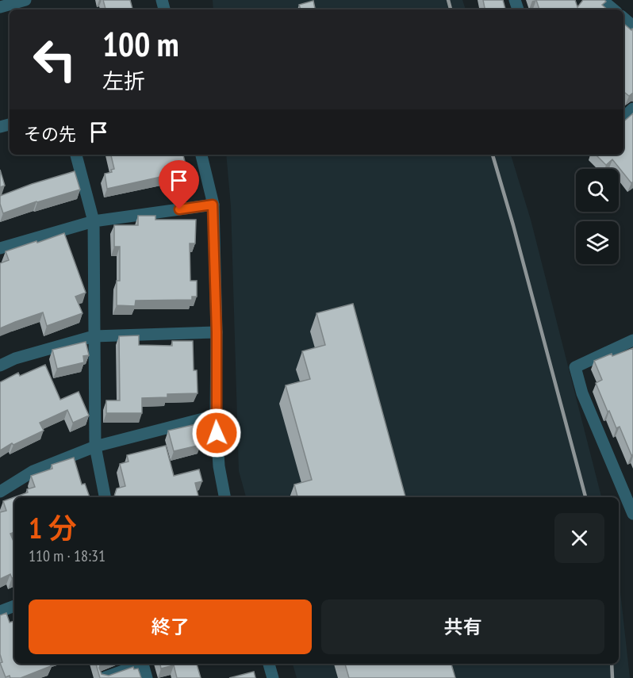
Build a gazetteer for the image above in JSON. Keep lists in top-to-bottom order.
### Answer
{
  "page": {
    "turn": ["100 m", "左折"],
    "then": "その先",
    "heading": ["1 分", "110 m · 18:31"],
    "buttons": ["終了", "共有"]
  }
}
